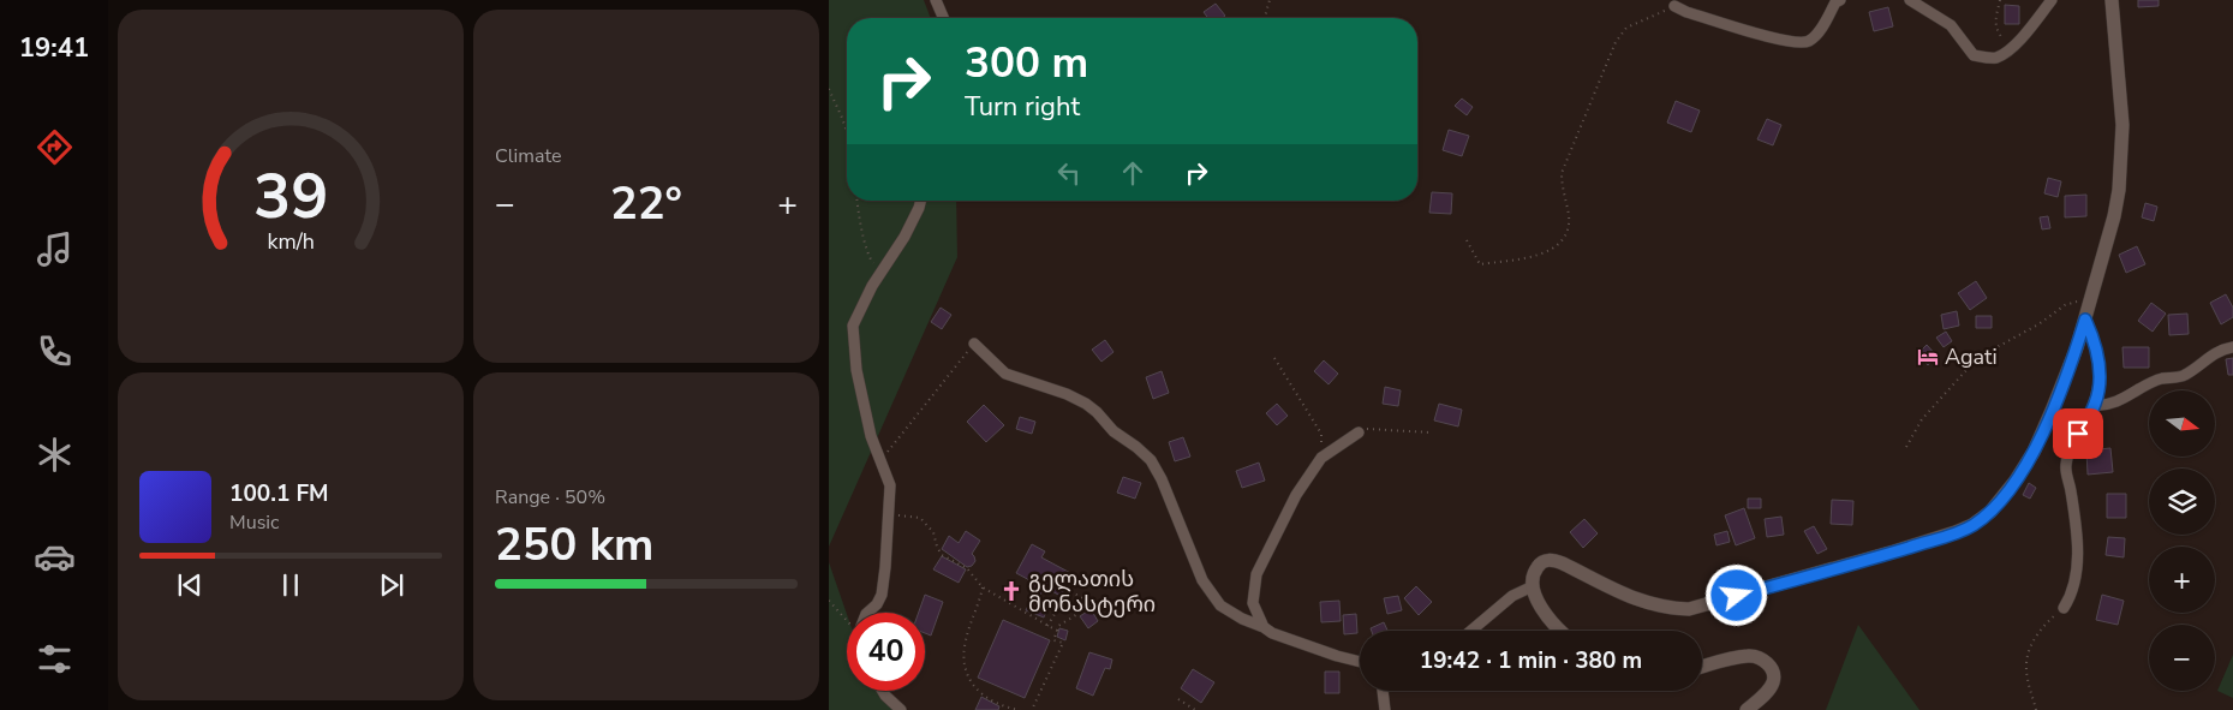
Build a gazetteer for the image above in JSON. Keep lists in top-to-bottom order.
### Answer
{
  "places": {
    "hotel": ["Agati"],
    "church": ["გელათის მონასტერი"]
  },
  "north": "right",
  "page": {
    "tabs": "19:41",
    "tile": [
      "Climate",
      ["Range · 50%", "250 km"]
    ],
    "turn": ["300 m", "Turn right"],
    "heat": ["−", "22°", "+"],
    "map_buttons": ["+", "−"],
    "song": ["100.1 FM", "Music"],
    "limit": "40",
    "trip": "19:42 · 1 min · 380 m",
    "gauge": ["39", "km/h"]
  }
}
